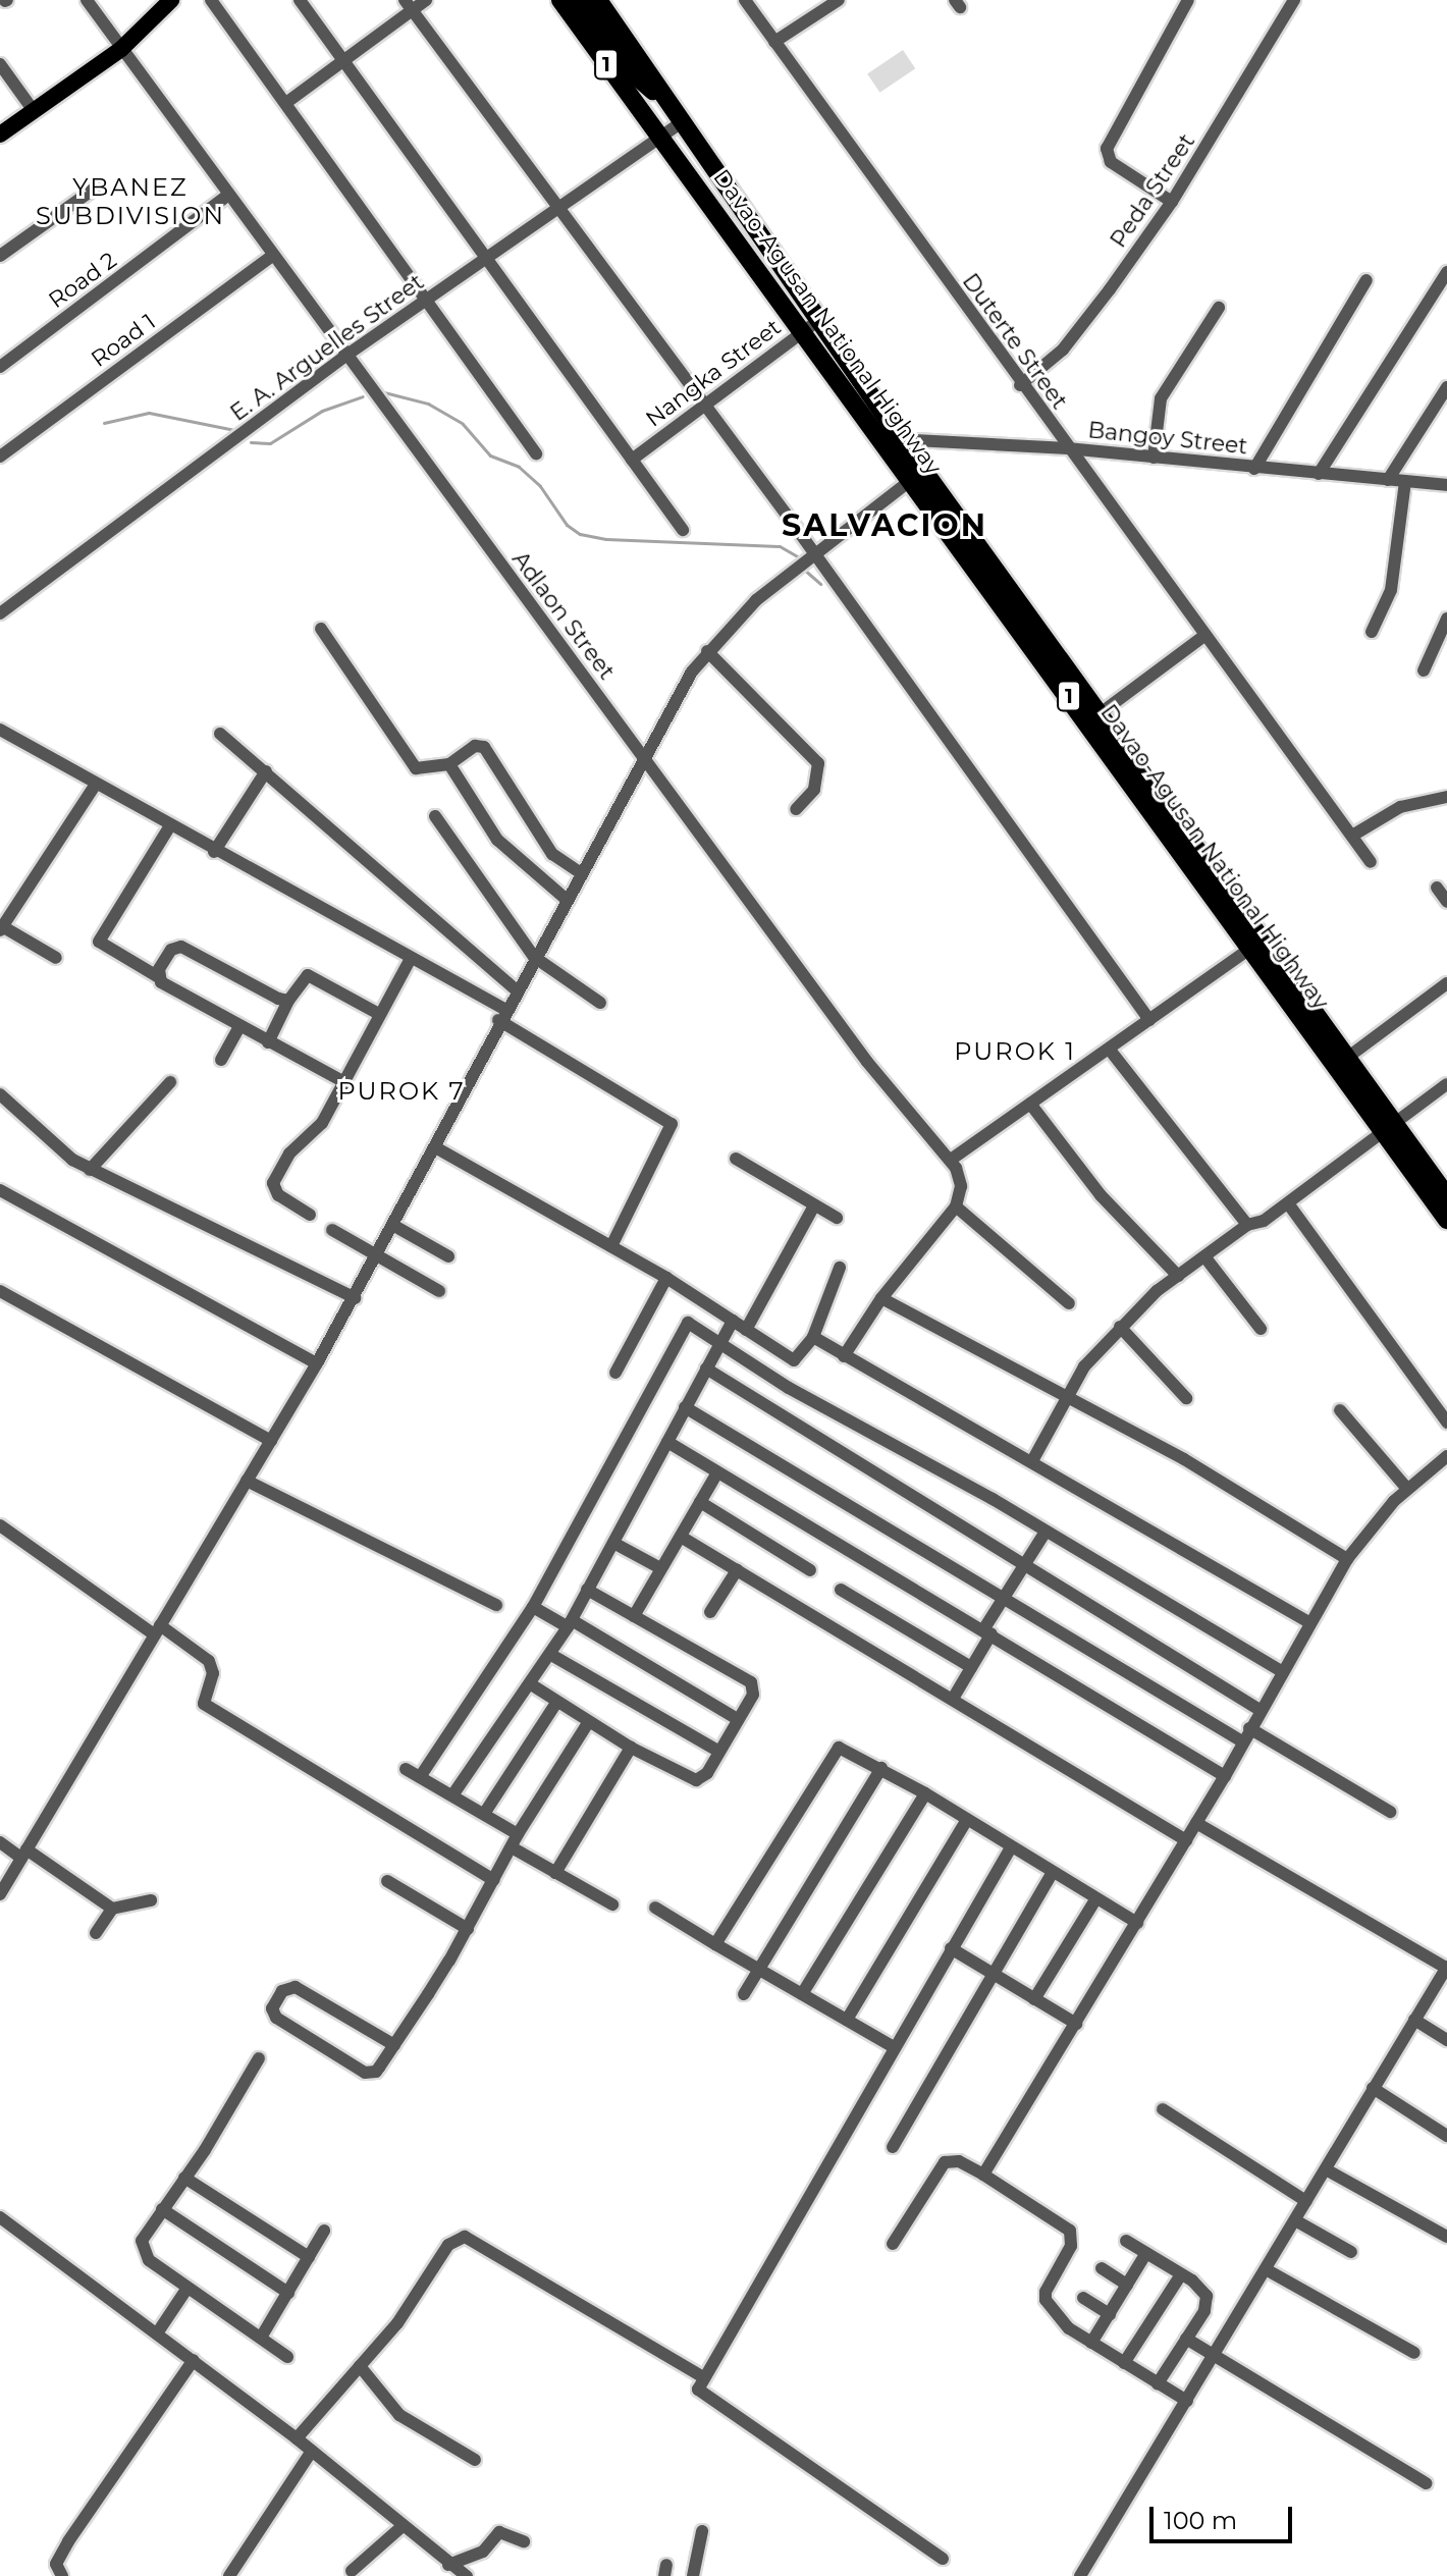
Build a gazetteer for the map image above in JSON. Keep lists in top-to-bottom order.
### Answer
{
  "streets": {
    "highway": ["1", "Davao-Agusan National Highway"],
    "street": [
      "Peda Street",
      "Road 2",
      "Road 1",
      "Duterte Street",
      "E. A. Arguelles Street",
      "Nangka Street",
      "Bangoy Street",
      "Adlaon Street"
    ]
  },
  "crossings": [
    ["Peda Street", "Duterte Street"],
    ["Road 2", "Adlaon Street"],
    ["Davao-Agusan National Highway", "E. A. Arguelles Street"],
    ["Davao-Agusan National Highway", "Nangka Street"],
    ["Davao-Agusan National Highway", "Bangoy Street"],
    ["Road 1", "Adlaon Street"],
    ["Duterte Street", "Bangoy Street"],
    ["E. A. Arguelles Street", "Adlaon Street"]
  ],
  "districts": [
    "YBANEZ SUBDIVISION",
    "SALVACION",
    "PUROK 1",
    "PUROK 7"
  ],
  "scale_bar": "100 m"
}
